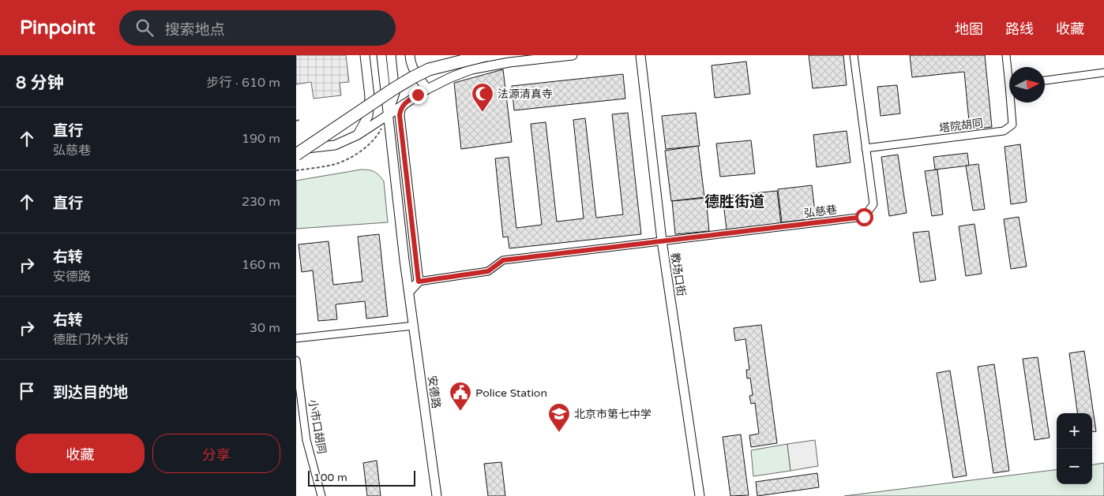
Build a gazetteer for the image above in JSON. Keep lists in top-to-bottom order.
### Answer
{
  "streets": {
    "street": [
      "塔院胡同",
      "弘慈巷",
      "教场口街",
      "安德路",
      "小市口胡同"
    ]
  },
  "crossings": [
    ["塔院胡同", "弘慈巷"],
    ["弘慈巷", "教场口街"]
  ],
  "districts": ["德胜街道"],
  "places": {
    "mosque": ["法源清真寺"],
    "public building": ["Police Station"],
    "school or university": ["北京市第七中学"]
  },
  "scale_bar": "100 m",
  "north": "right",
  "page": {
    "header": "Pinpoint",
    "search": "搜索地点",
    "nav": ["地图", "路线", "收藏"],
    "heading": ["8 分钟", "步行 · 610 m"],
    "list": [
      ["直行", "弘慈巷", "190 m"],
      ["直行", "230 m"],
      ["右转", "安德路", "160 m"],
      ["右转", "德胜门外大街", "30 m"],
      "到达目的地"
    ],
    "map_buttons": ["+", "−"],
    "buttons": ["收藏", "分享"],
    "scale": "100 m"
  }
}
